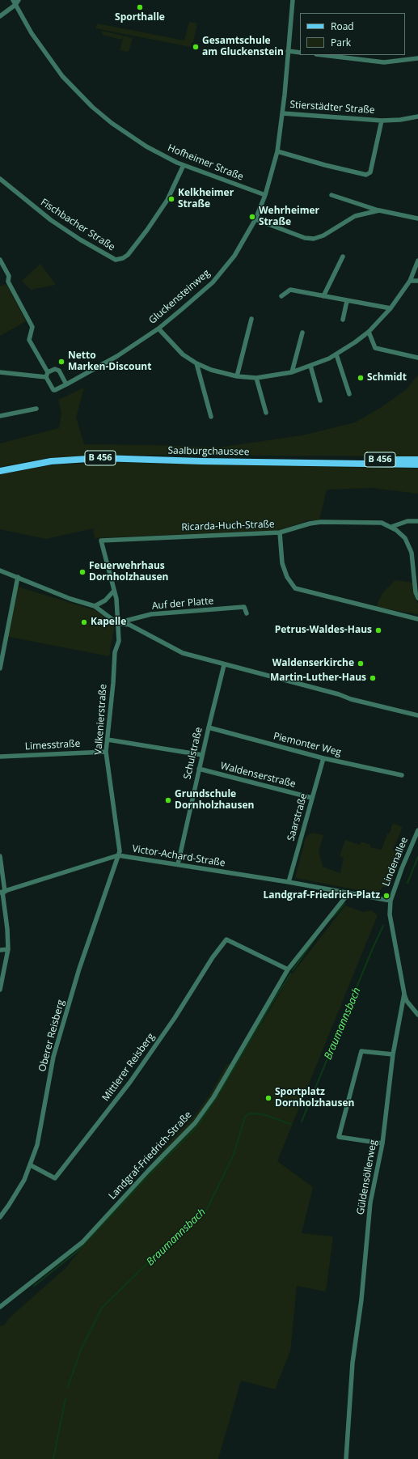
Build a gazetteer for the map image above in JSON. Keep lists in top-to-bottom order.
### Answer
{
  "streets": {
    "main road": ["Saalburgchaussee", "B 456"],
    "street": [
      "Stierstädter Straße",
      "Hofheimer Straße",
      "Fischbacher Straße",
      "Gluckensteinweg",
      "Ricarda-Huch-Straße",
      "Auf der Platte",
      "Valkenierstraße",
      "Piemonter Weg",
      "Limesstraße",
      "Schulstraße",
      "Waldenserstraße",
      "Saarstraße",
      "Victor-Achard-Straße",
      "Lindenallee",
      "Oberer Reisberg",
      "Mittlerer Reisberg",
      "Landgraf-Friedrich-Straße",
      "Güldensöllerweg"
    ]
  },
  "crossings": [
    ["Stierstädter Straße", "Gluckensteinweg"],
    ["Hofheimer Straße", "Fischbacher Straße"],
    ["Hofheimer Straße", "Gluckensteinweg"],
    ["Saalburgchaussee", "B 456"],
    ["Ricarda-Huch-Straße", "Valkenierstraße"],
    ["Auf der Platte", "Valkenierstraße"],
    ["Valkenierstraße", "Limesstraße"],
    ["Valkenierstraße", "Victor-Achard-Straße"],
    ["Valkenierstraße", "Oberer Reisberg"],
    ["Piemonter Weg", "Schulstraße"],
    ["Piemonter Weg", "Saarstraße"],
    ["Schulstraße", "Waldenserstraße"],
    ["Schulstraße", "Victor-Achard-Straße"],
    ["Waldenserstraße", "Saarstraße"],
    ["Saarstraße", "Victor-Achard-Straße"],
    ["Victor-Achard-Straße", "Lindenallee"],
    ["Victor-Achard-Straße", "Oberer Reisberg"],
    ["Victor-Achard-Straße", "Landgraf-Friedrich-Straße"],
    ["Victor-Achard-Straße", "Güldensöllerweg"],
    ["Lindenallee", "Güldensöllerweg"],
    ["Oberer Reisberg", "Mittlerer Reisberg"],
    ["Mittlerer Reisberg", "Landgraf-Friedrich-Straße"]
  ],
  "water": ["Braumannsbach"],
  "places": [
    "Sporthalle",
    "Gesamtschule am Gluckenstein",
    "Kelkheimer Straße",
    "Wehrheimer Straße",
    "Netto Marken-Discount",
    "Schmidt",
    "Feuerwehrhaus Dornholzhausen",
    "Kapelle",
    "Petrus-Waldes-Haus",
    "Waldenserkirche",
    "Martin-Luther-Haus",
    "Grundschule Dornholzhausen",
    "Landgraf-Friedrich-Platz",
    "Sportplatz Dornholzhausen"
  ],
  "legend": ["Road", "Park"]
}
